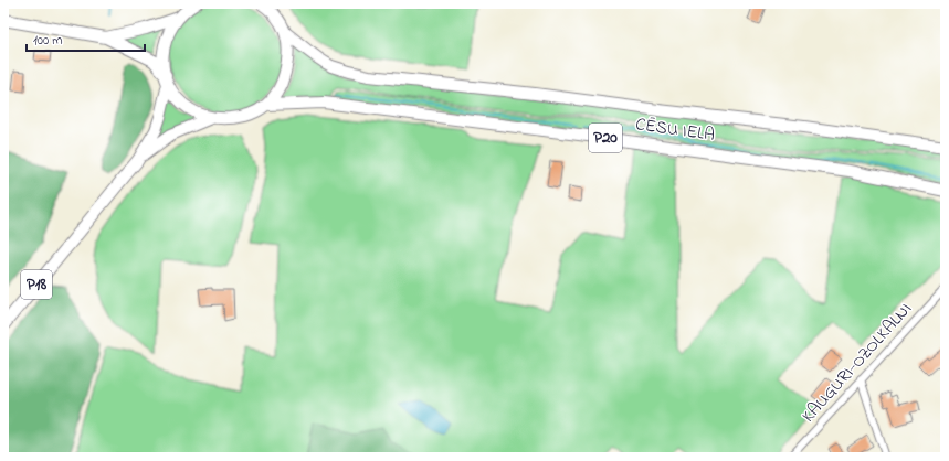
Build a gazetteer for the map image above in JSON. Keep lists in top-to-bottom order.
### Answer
{
  "streets": {
    "main road": ["CĒSU IELA", "P20", "P18"],
    "street": ["KAUGURI-OZOLKALNI"]
  },
  "crossings": [
    ["CĒSU IELA", "P18"]
  ],
  "scale_bar": "100 m"
}
